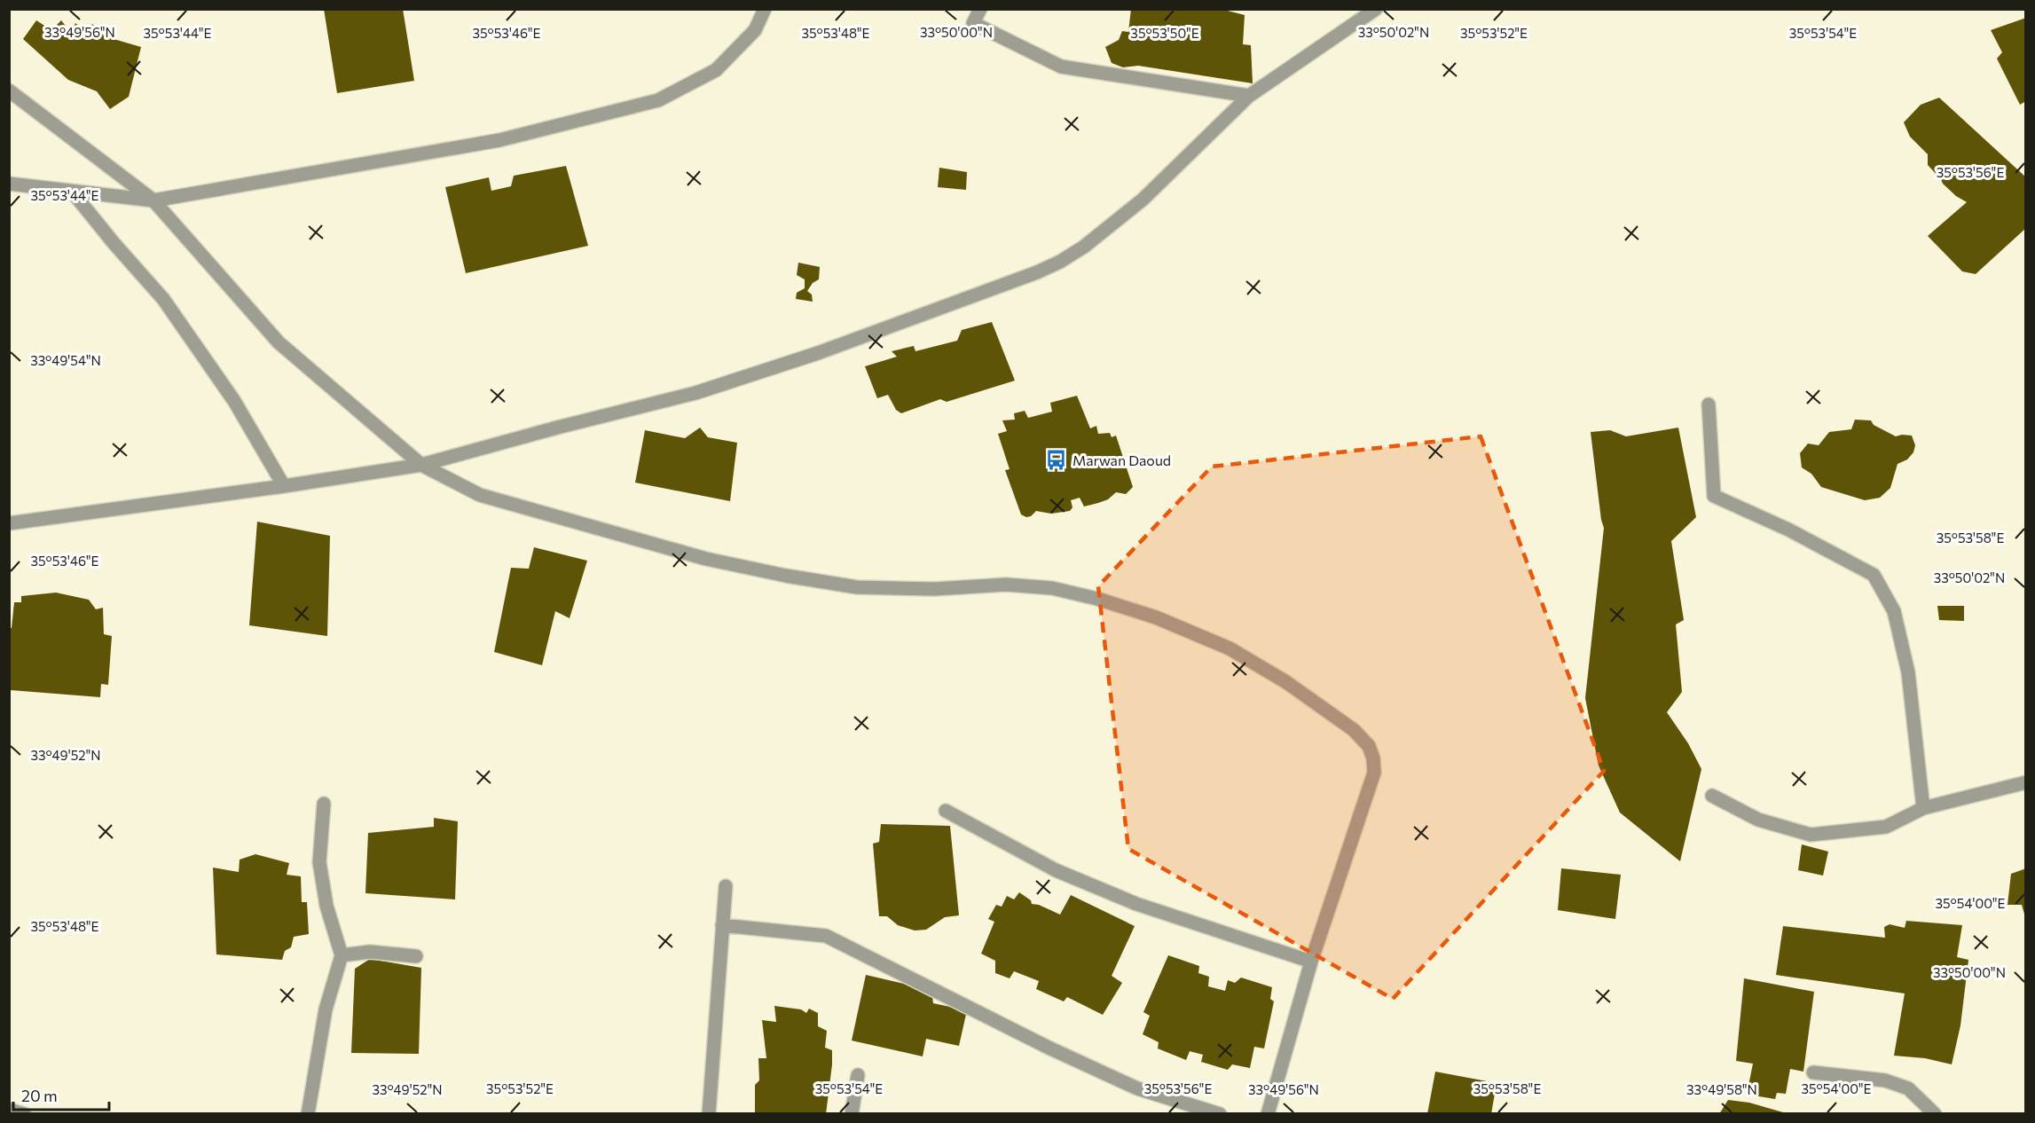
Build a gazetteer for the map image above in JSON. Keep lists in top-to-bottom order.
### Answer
{
  "places": {
    "bus stop": ["Marwan Daoud"]
  },
  "scale_bar": "20 m",
  "coordinates": [
    "33°50'02\"N",
    "33°49'56\"N",
    "33°50'00\"N",
    "35°53'44\"E",
    "35°53'46\"E",
    "35°53'48\"E",
    "35°53'50\"E",
    "35°53'52\"E",
    "35°53'54\"E",
    "35°53'56\"E",
    "33°49'54\"N",
    "35°53'58\"E",
    "33°49'52\"N",
    "35°54'00\"E",
    "33°49'58\"N"
  ]
}
